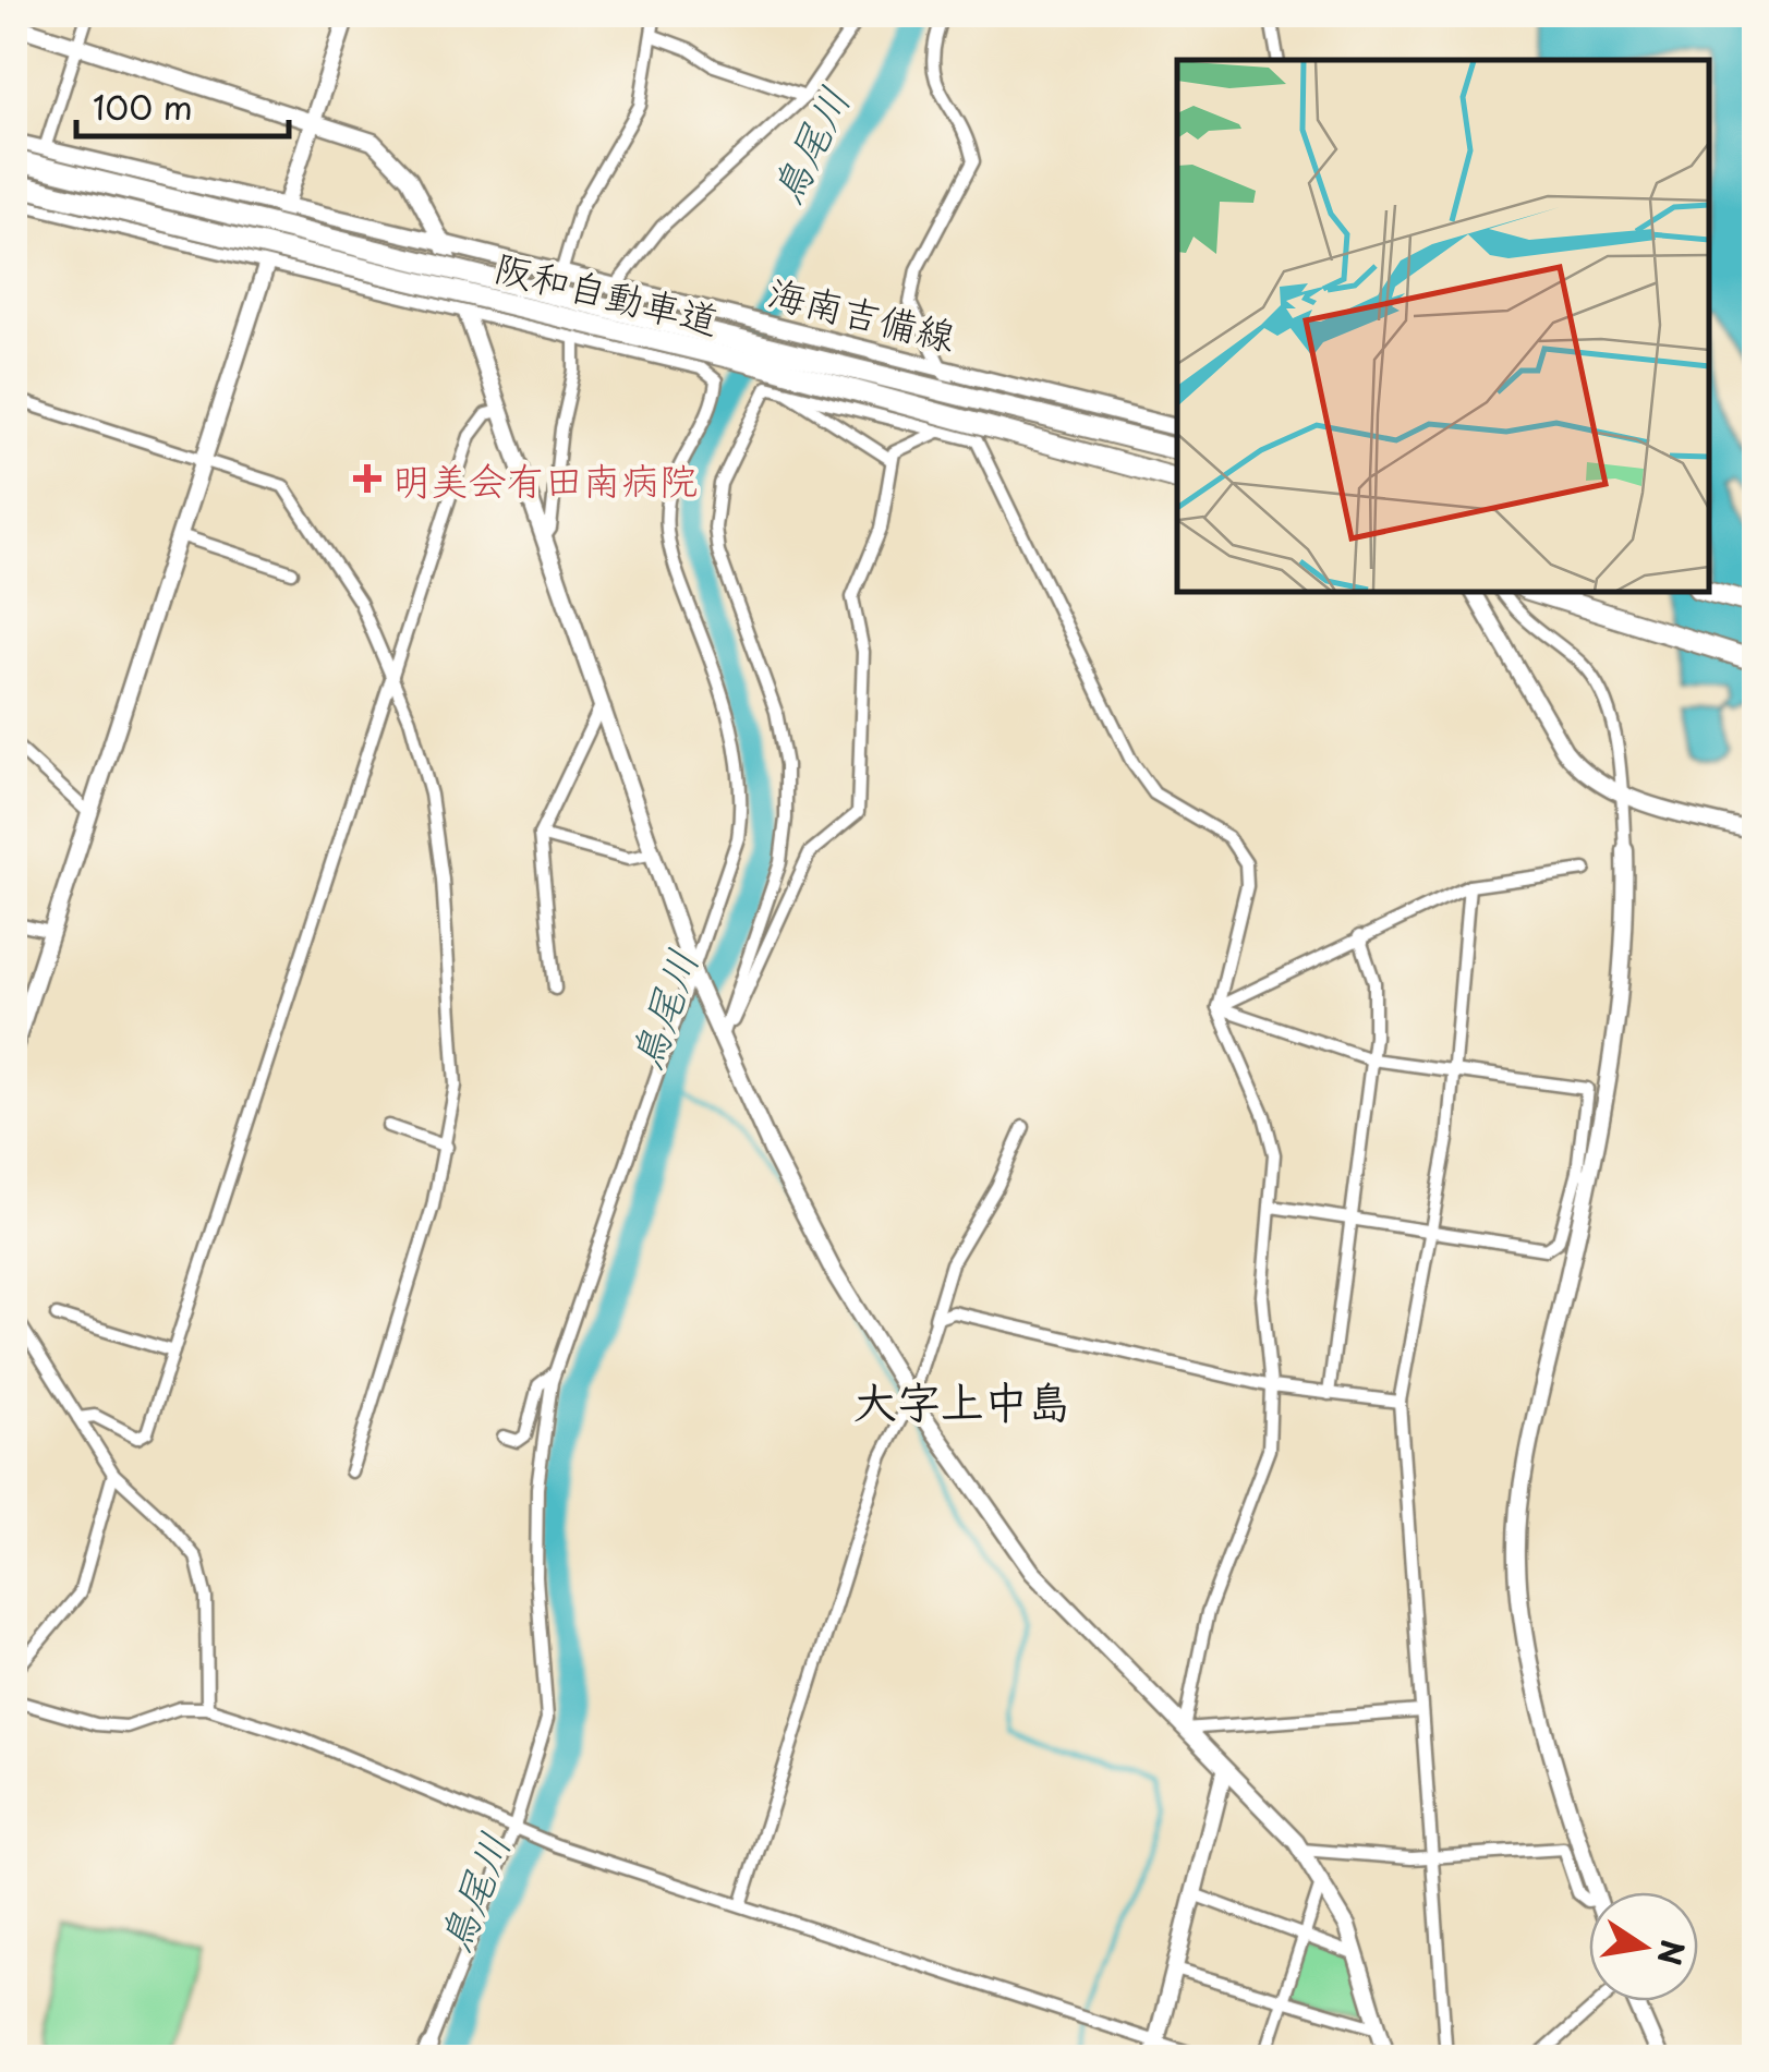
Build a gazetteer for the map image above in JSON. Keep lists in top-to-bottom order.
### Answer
{
  "streets": {
    "highway": ["阪和自動車道"],
    "street": ["海南吉備線"]
  },
  "districts": ["大字上中島"],
  "water": ["鳥尾川"],
  "places": {
    "health": ["明美会有田南病院"]
  },
  "scale_bar": "100 m",
  "north": "right"
}
